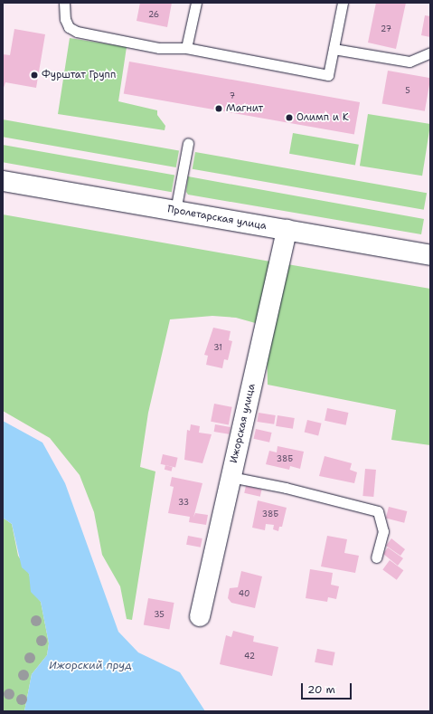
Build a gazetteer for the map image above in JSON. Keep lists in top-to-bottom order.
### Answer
{
  "streets": {
    "main road": ["Пролетарская улица", "Ижорская улица"]
  },
  "crossings": [
    ["Пролетарская улица", "Ижорская улица"]
  ],
  "water": ["Ижорский пруд"],
  "places": ["Фурштат Групп", "Магнит", "Олимп и К"],
  "house_numbers": [
    "26",
    "27",
    "5",
    "7",
    "31",
    "38Б",
    "33",
    "38Б",
    "40",
    "35",
    "42"
  ],
  "scale_bar": "20 m"
}
